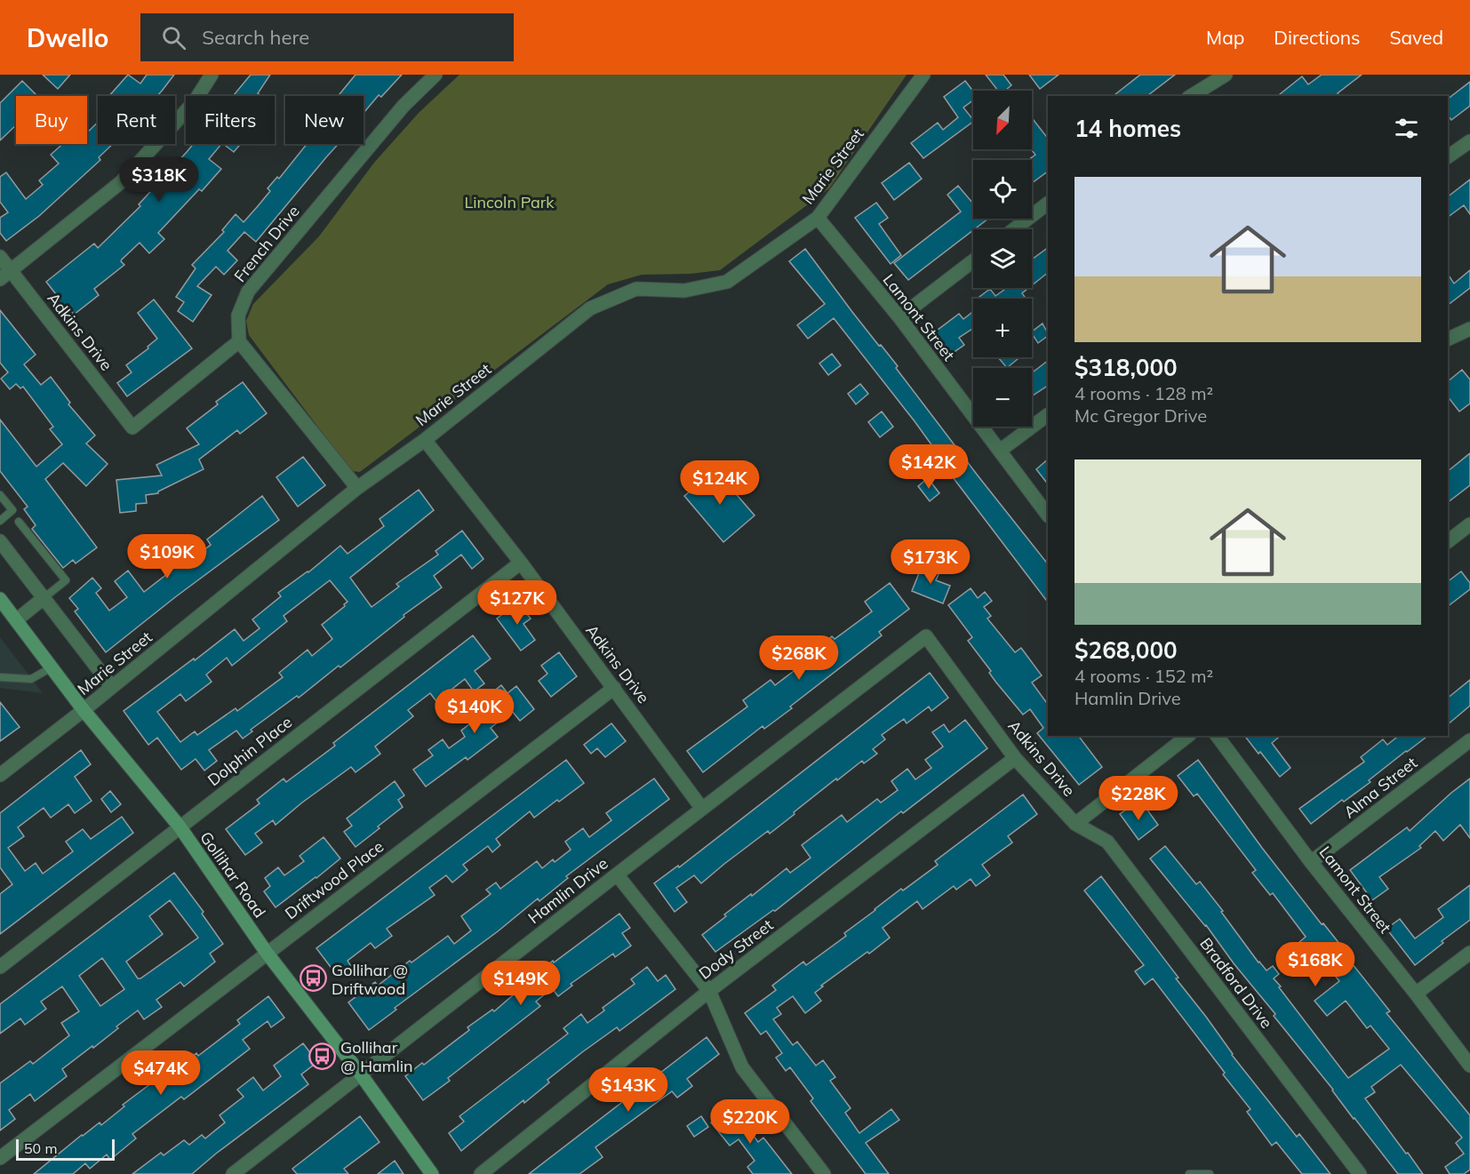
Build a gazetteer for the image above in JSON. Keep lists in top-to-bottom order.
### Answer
{
  "streets": {
    "main road": ["Gollihar Road"],
    "street": [
      "Marie Street",
      "French Drive",
      "Lamont Street",
      "Adkins Drive",
      "Dolphin Place",
      "Alma Street",
      "Driftwood Place",
      "Hamlin Drive",
      "Dody Street",
      "Bradford Drive"
    ]
  },
  "crossings": [
    ["Marie Street", "Lamont Street"],
    ["Marie Street", "Adkins Drive"],
    ["Marie Street", "Gollihar Road"],
    ["French Drive", "Adkins Drive"],
    ["Lamont Street", "Alma Street"],
    ["Adkins Drive", "Dolphin Place"],
    ["Adkins Drive", "Driftwood Place"],
    ["Adkins Drive", "Hamlin Drive"],
    ["Adkins Drive", "Dody Street"],
    ["Adkins Drive", "Bradford Drive"],
    ["Dolphin Place", "Gollihar Road"],
    ["Gollihar Road", "Driftwood Place"],
    ["Gollihar Road", "Hamlin Drive"]
  ],
  "parks": ["Lincoln Park"],
  "places": {
    "bus stop": ["Gollihar @ Driftwood", "Gollihar @ Hamlin"]
  },
  "scale_bar": "50 m",
  "north": "bottom left",
  "page": {
    "header": "Dwello",
    "search": "Search here",
    "nav": ["Map", "Directions", "Saved"],
    "map_buttons": ["+", "−"],
    "chip": [
      "Buy",
      "Rent",
      "Filters",
      "New"
    ],
    "heading": "14 homes",
    "price": [
      "$318K",
      "$142K",
      "$124K",
      "$109K",
      "$173K",
      "$127K",
      "$268K",
      "$140K",
      "$228K",
      "$168K",
      "$149K",
      "$474K",
      "$143K",
      "$220K"
    ],
    "list": [
      {
        "name": "$318,000",
        "note": "4 rooms · 128 m² · Mc Gregor Drive"
      },
      {
        "name": "$268,000",
        "note": "4 rooms · 152 m² · Hamlin Drive"
      }
    ],
    "scale": "50 m"
  }
}
